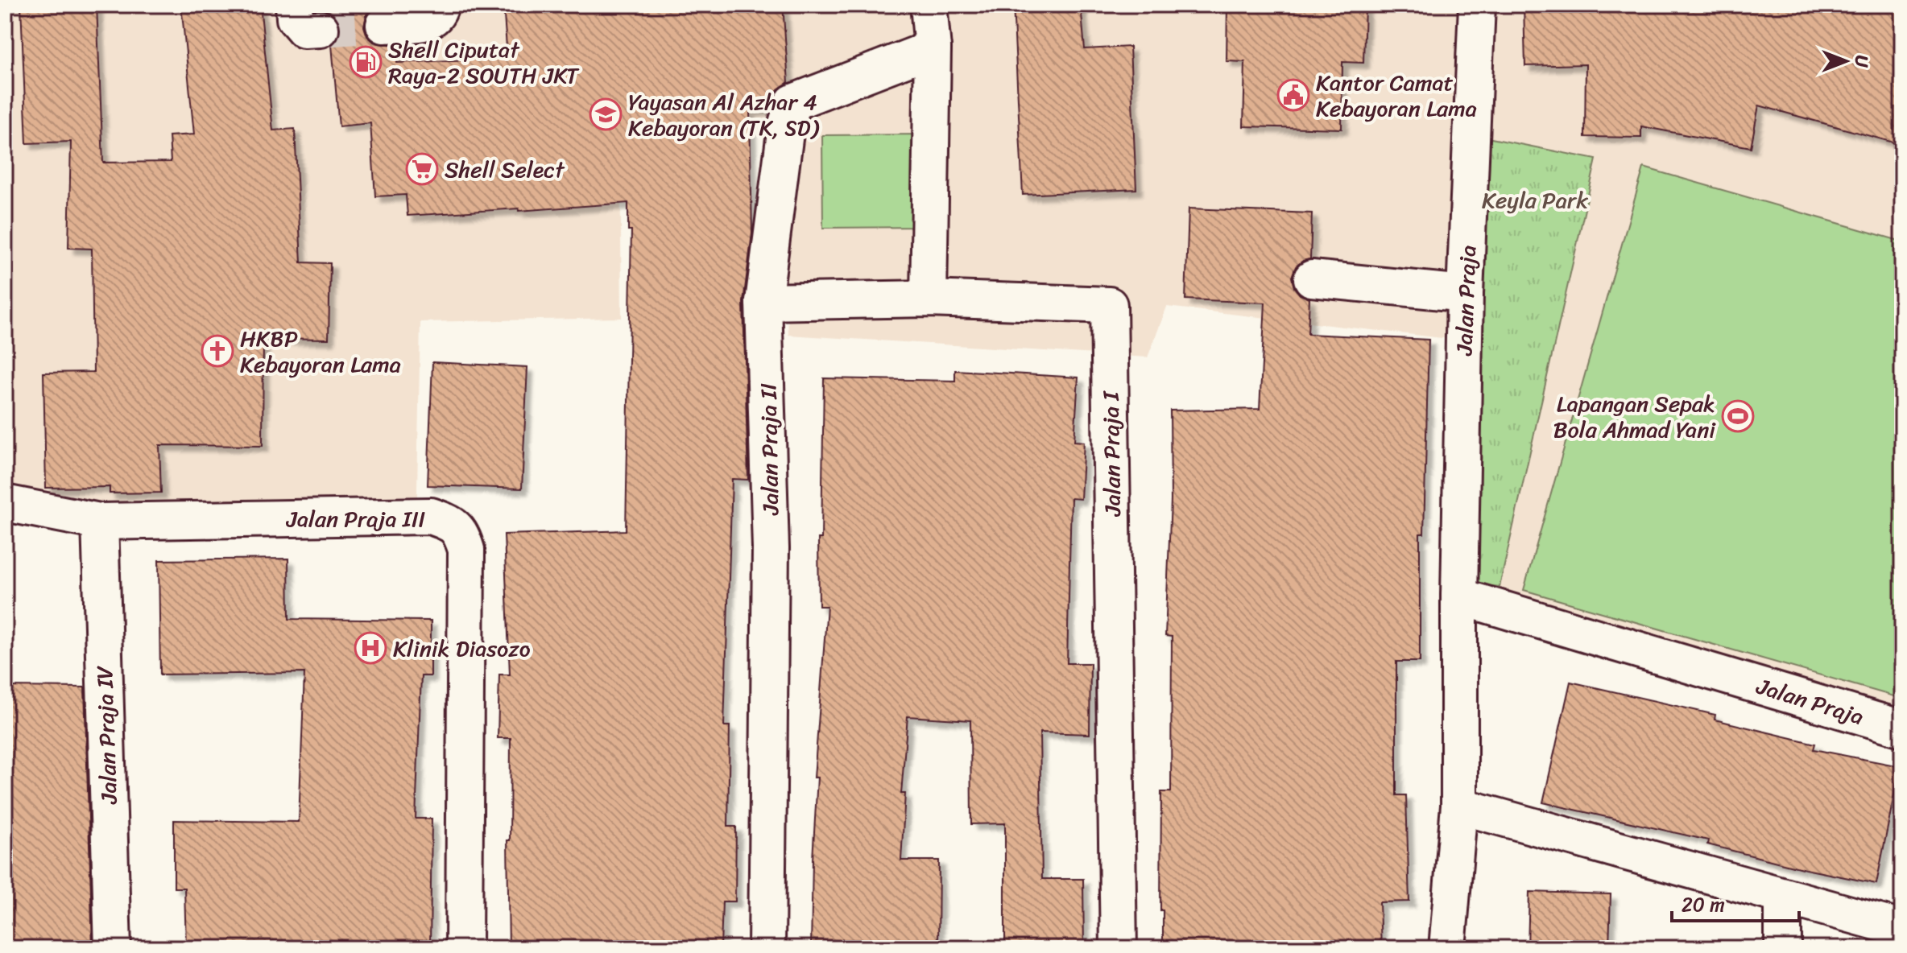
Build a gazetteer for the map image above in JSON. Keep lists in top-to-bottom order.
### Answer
{
  "streets": {
    "street": [
      "Jalan Praja",
      "Jalan Praja II",
      "Jalan Praja I",
      "Jalan Praja III",
      "Jalan Praja IV"
    ]
  },
  "crossings": [
    ["Jalan Praja II", "Jalan Praja I"],
    ["Jalan Praja III", "Jalan Praja IV"]
  ],
  "parks": ["Keyla Park"],
  "places": {
    "fuel station": ["Shell Ciputat Raya-2 SOUTH JKT"],
    "public building": ["Kantor Camat Kebayoran Lama"],
    "school or university": ["Yayasan Al Azhar 4 Kebayoran (TK, SD)"],
    "supermarket": ["Shell Select"],
    "church": ["HKBP Kebayoran Lama"],
    "sports": ["Lapangan Sepak Bola Ahmad Yani"],
    "hospital": ["Klinik Diasozo"]
  },
  "scale_bar": "20 m",
  "north": "right"
}
